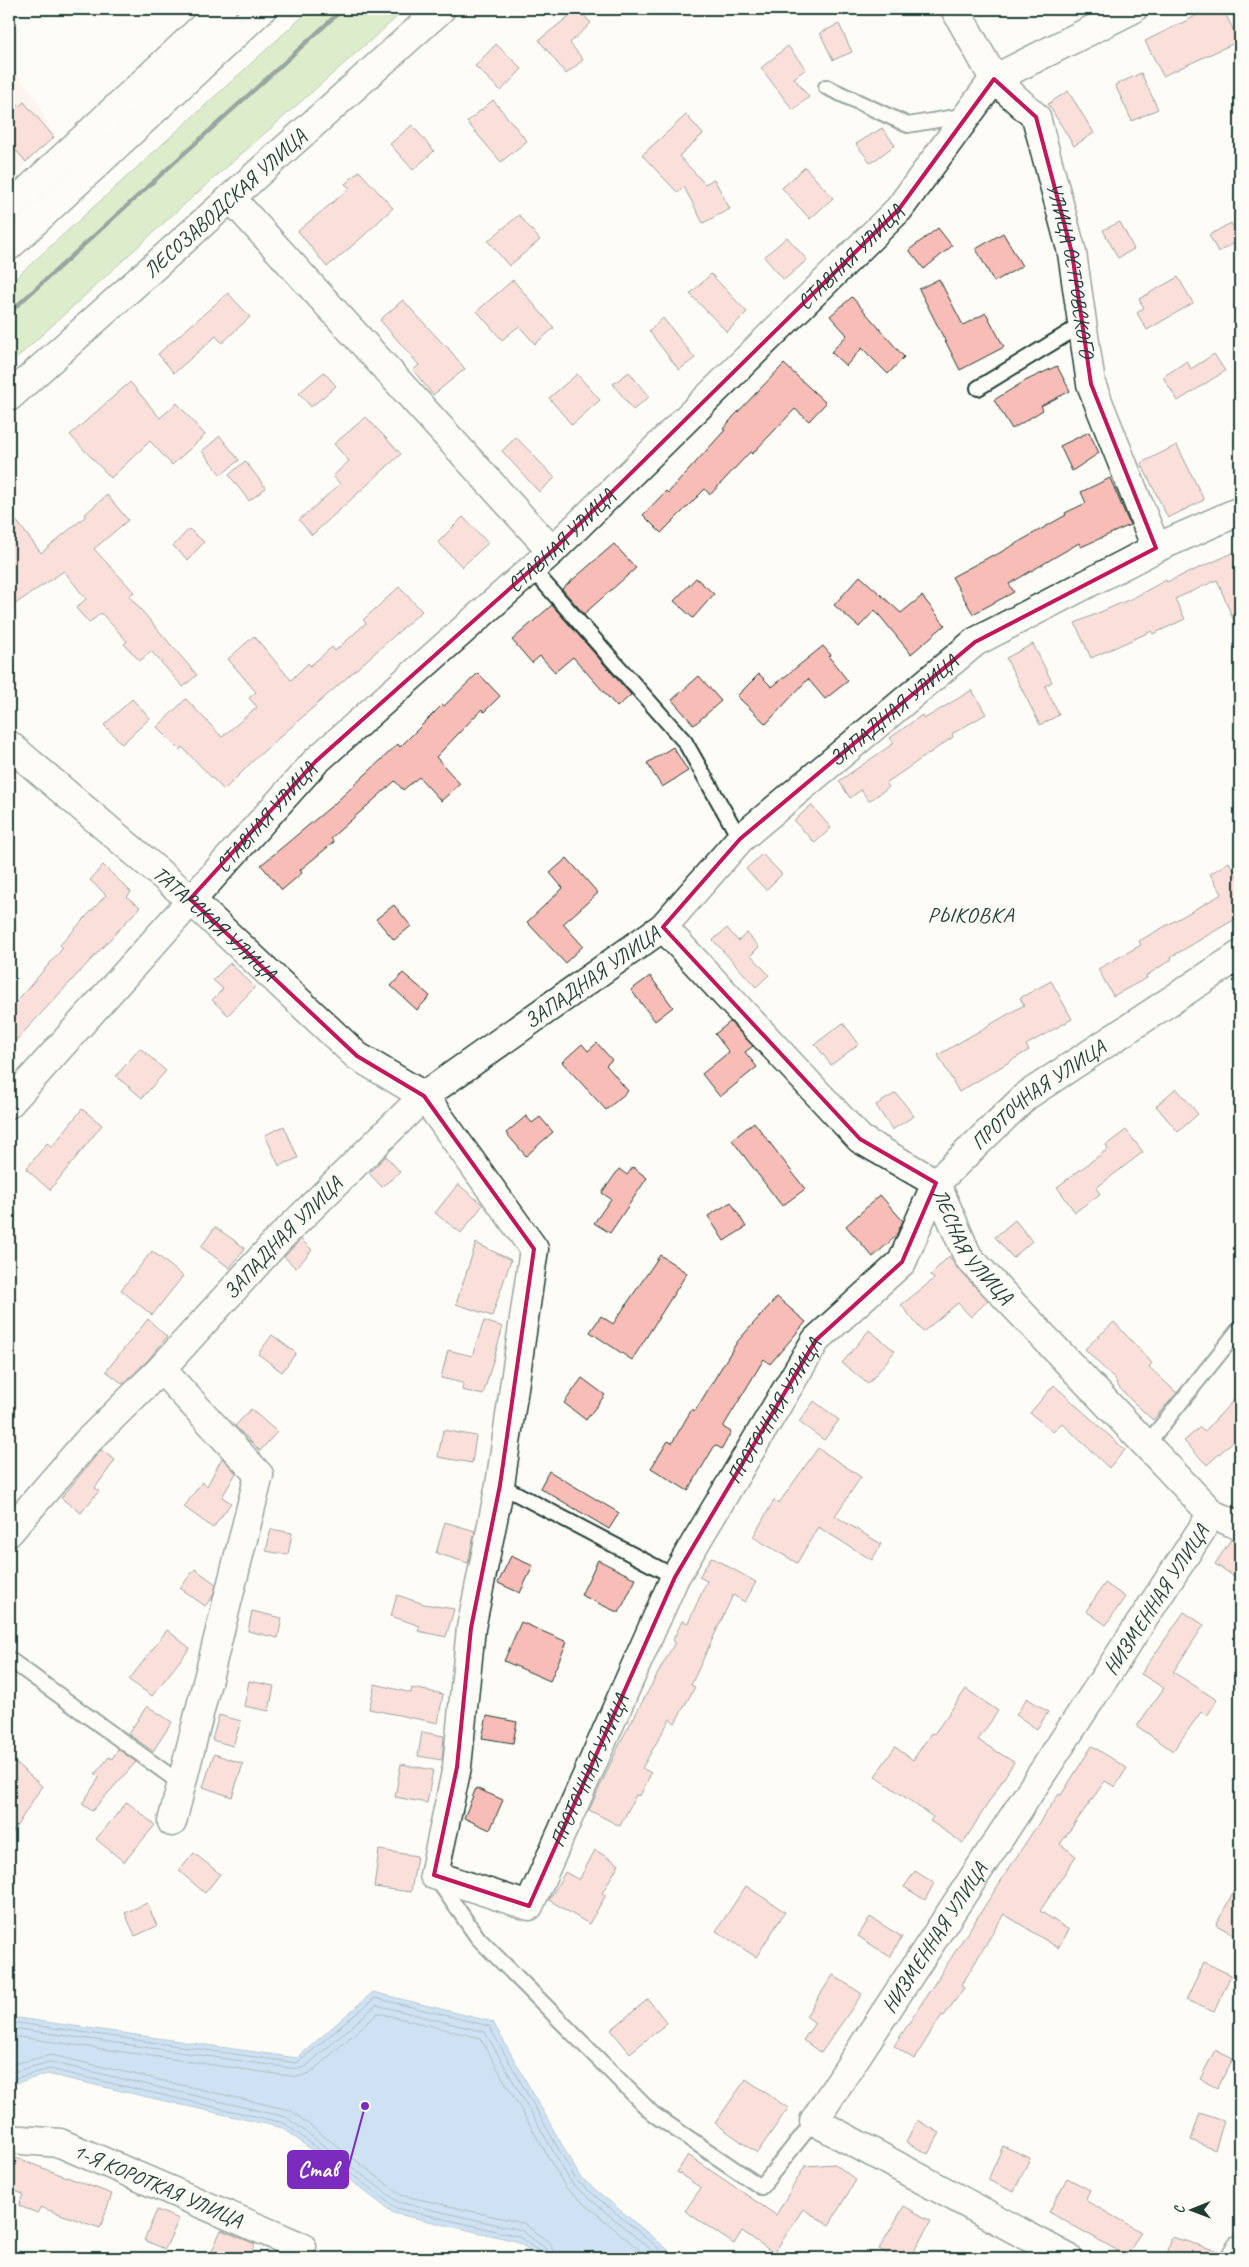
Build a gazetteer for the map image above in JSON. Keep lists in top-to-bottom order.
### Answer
{
  "streets": {
    "street": [
      "ЛЕСОЗАВОДСКАЯ УЛИЦА",
      "СТАВНАЯ УЛИЦА",
      "УЛИЦА ОСТРОВСКОГО",
      "ЗАПАДНАЯ УЛИЦА",
      "ТАТАРСКАЯ УЛИЦА",
      "ПРОТОЧНАЯ УЛИЦА",
      "ЛЕСНАЯ УЛИЦА",
      "НИЗМЕННАЯ УЛИЦА",
      "1-Я КОРОТКАЯ УЛИЦА"
    ]
  },
  "crossings": [
    ["СТАВНАЯ УЛИЦА", "УЛИЦА ОСТРОВСКОГО"],
    ["СТАВНАЯ УЛИЦА", "ТАТАРСКАЯ УЛИЦА"],
    ["УЛИЦА ОСТРОВСКОГО", "ЗАПАДНАЯ УЛИЦА"],
    ["ЗАПАДНАЯ УЛИЦА", "ТАТАРСКАЯ УЛИЦА"],
    ["ЗАПАДНАЯ УЛИЦА", "ЛЕСНАЯ УЛИЦА"],
    ["ПРОТОЧНАЯ УЛИЦА", "ЛЕСНАЯ УЛИЦА"],
    ["ЛЕСНАЯ УЛИЦА", "НИЗМЕННАЯ УЛИЦА"]
  ],
  "districts": ["РЫКОВКА"],
  "places": ["Став"],
  "north": "left"
}
